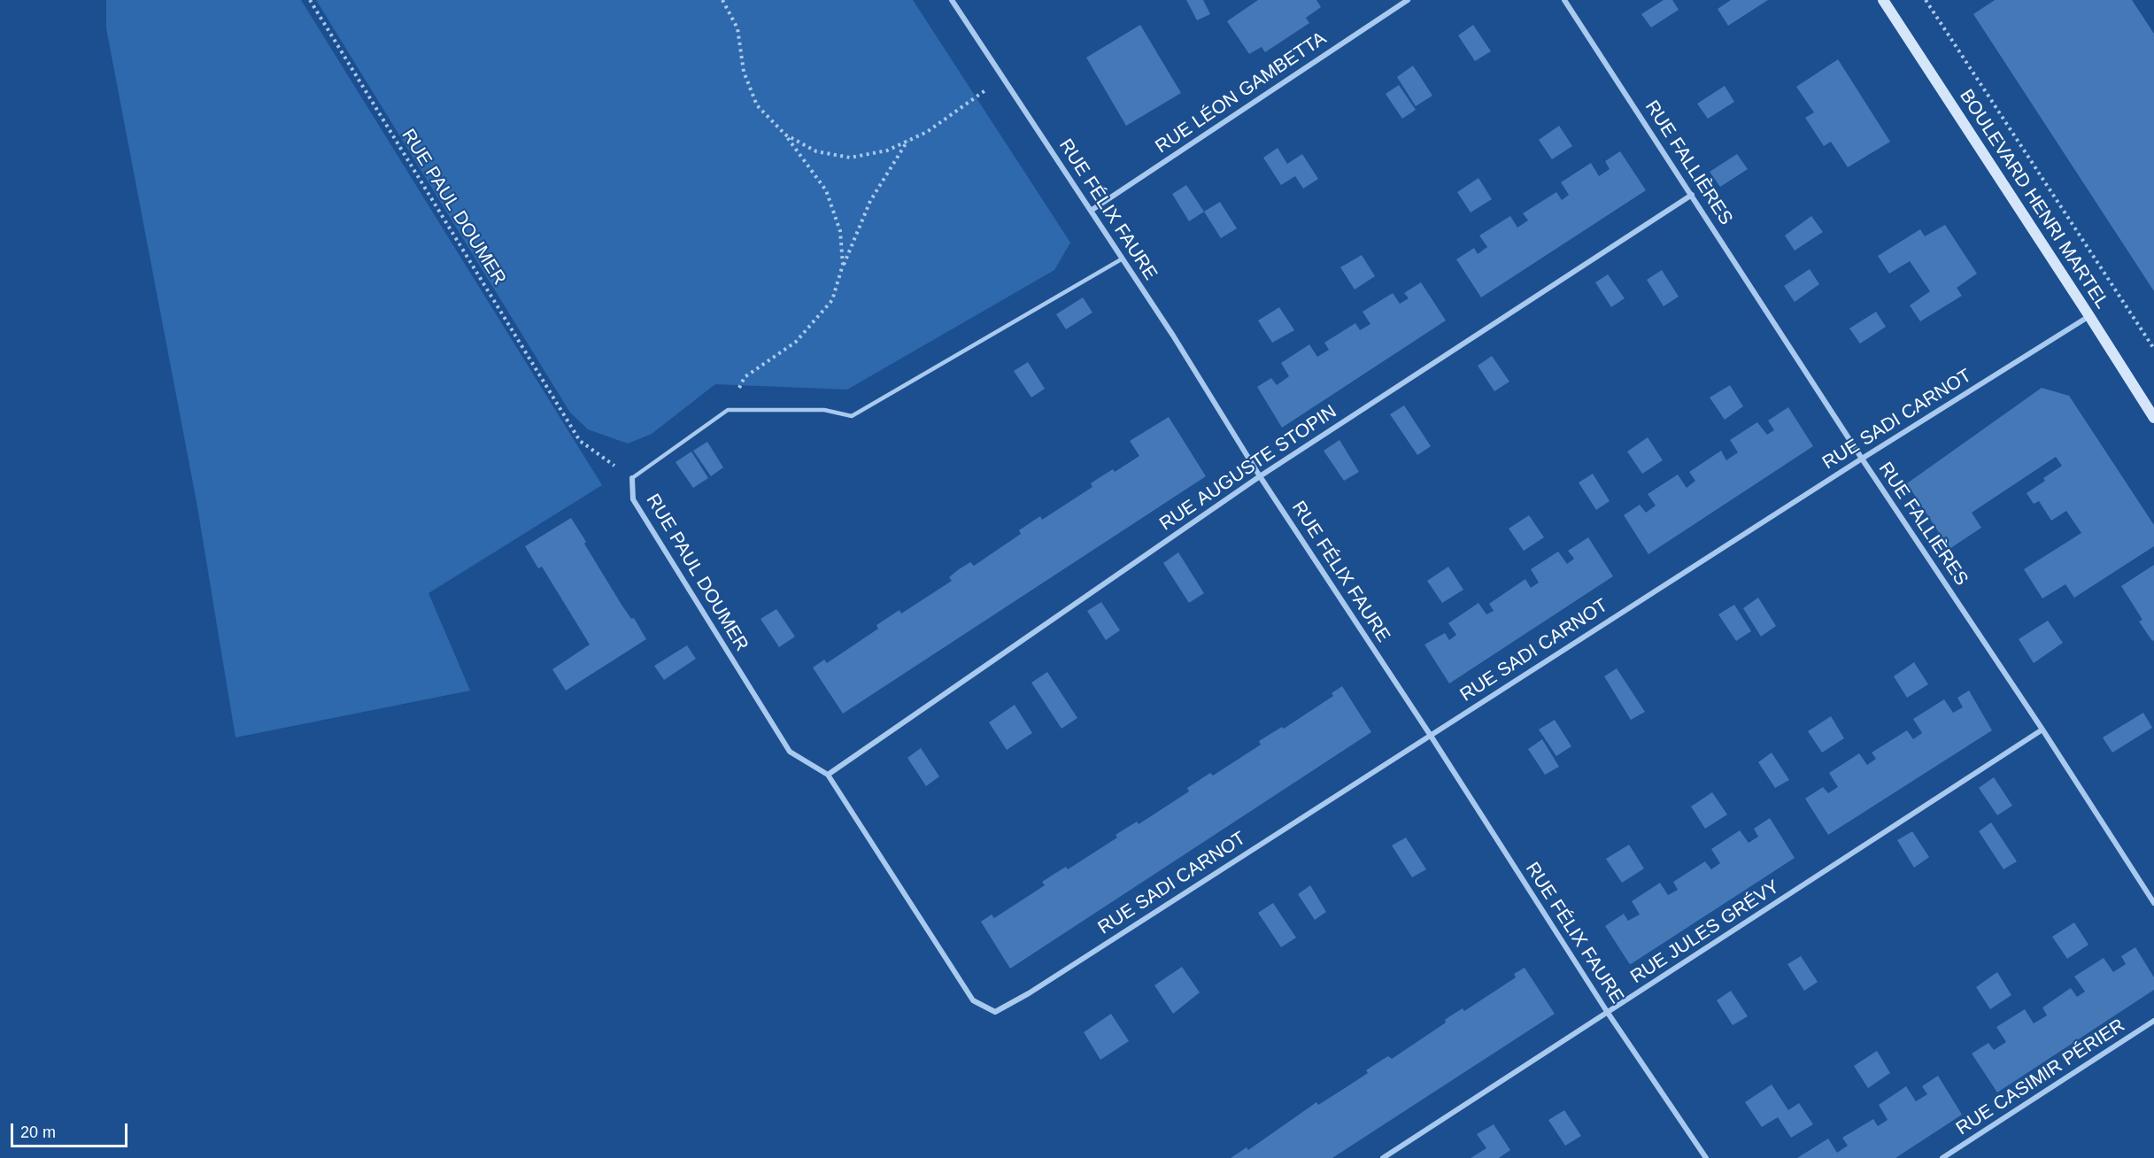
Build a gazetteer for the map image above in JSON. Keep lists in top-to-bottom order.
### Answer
{
  "streets": {
    "street": [
      "RUE LÉON GAMBETTA",
      "RUE FALLIÈRES",
      "BOULEVARD HENRI MARTEL",
      "RUE PAUL DOUMER",
      "RUE FÉLIX FAURE",
      "RUE SADI CARNOT",
      "RUE AUGUSTE STOPIN",
      "RUE JULES GRÉVY",
      "RUE CASIMIR PÉRIER"
    ]
  },
  "crossings": [
    ["RUE LÉON GAMBETTA", "RUE FÉLIX FAURE"],
    ["RUE FALLIÈRES", "RUE SADI CARNOT"],
    ["RUE FALLIÈRES", "RUE AUGUSTE STOPIN"],
    ["RUE FALLIÈRES", "RUE JULES GRÉVY"],
    ["BOULEVARD HENRI MARTEL", "RUE SADI CARNOT"],
    ["RUE PAUL DOUMER", "RUE SADI CARNOT"],
    ["RUE PAUL DOUMER", "RUE AUGUSTE STOPIN"],
    ["RUE FÉLIX FAURE", "RUE SADI CARNOT"],
    ["RUE FÉLIX FAURE", "RUE AUGUSTE STOPIN"],
    ["RUE FÉLIX FAURE", "RUE JULES GRÉVY"]
  ],
  "scale_bar": "20 m"
}
